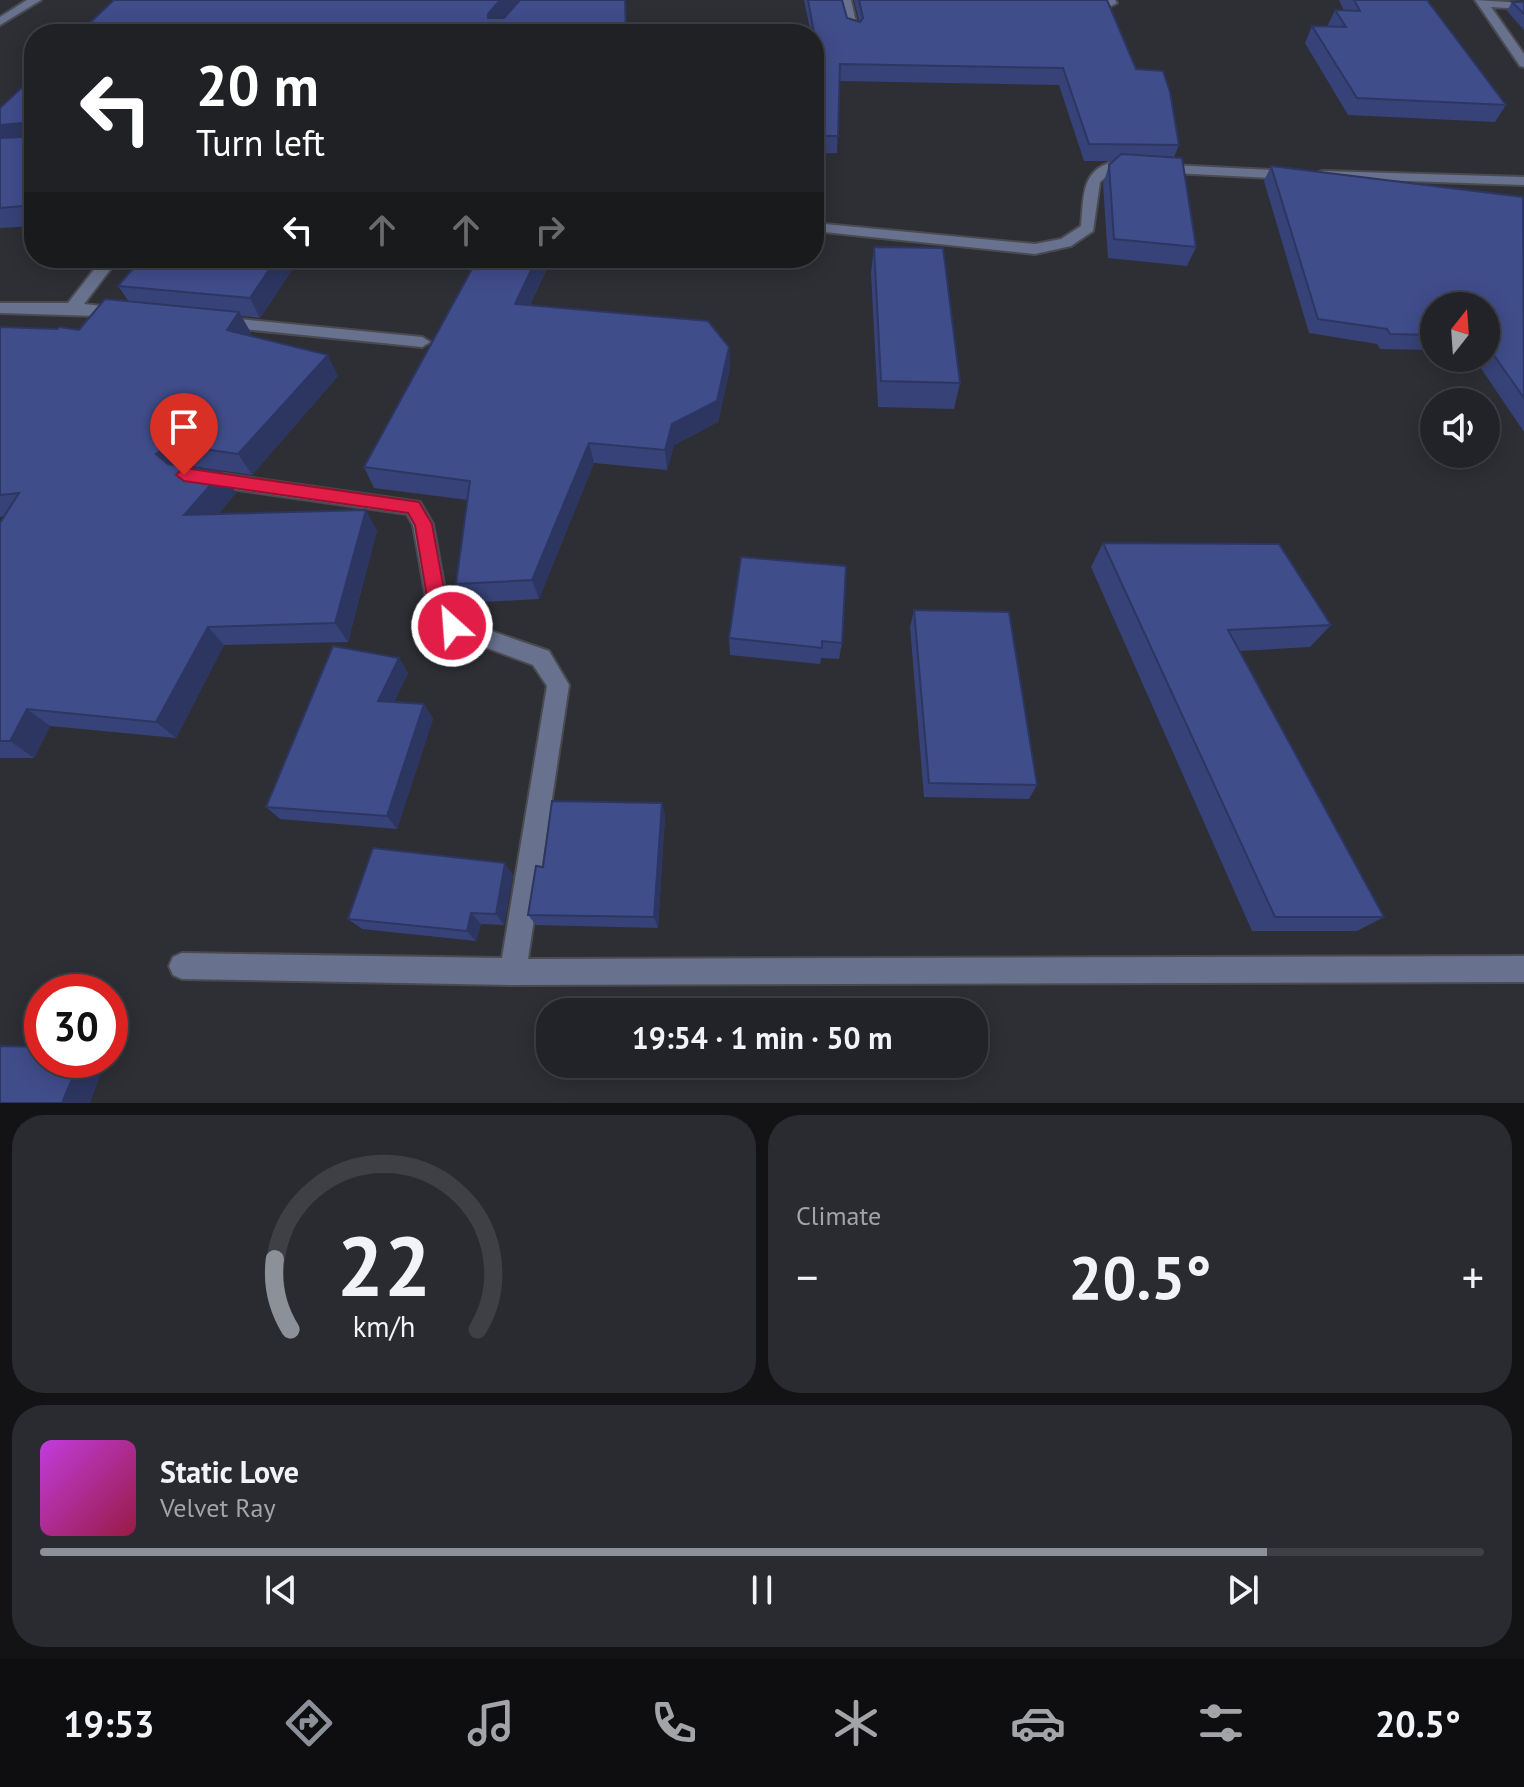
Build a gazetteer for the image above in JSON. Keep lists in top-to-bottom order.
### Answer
{
  "north": "top",
  "page": {
    "turn": ["20 m", "Turn left"],
    "limit": "30",
    "trip": "19:54 · 1 min · 50 m",
    "tile": "Climate",
    "heat": ["−", "20.5°", "+"],
    "song": ["Static Love", "Velvet Ray"],
    "tabs": ["19:53", "20.5°"],
    "gauge": ["22", "km/h"]
  }
}
